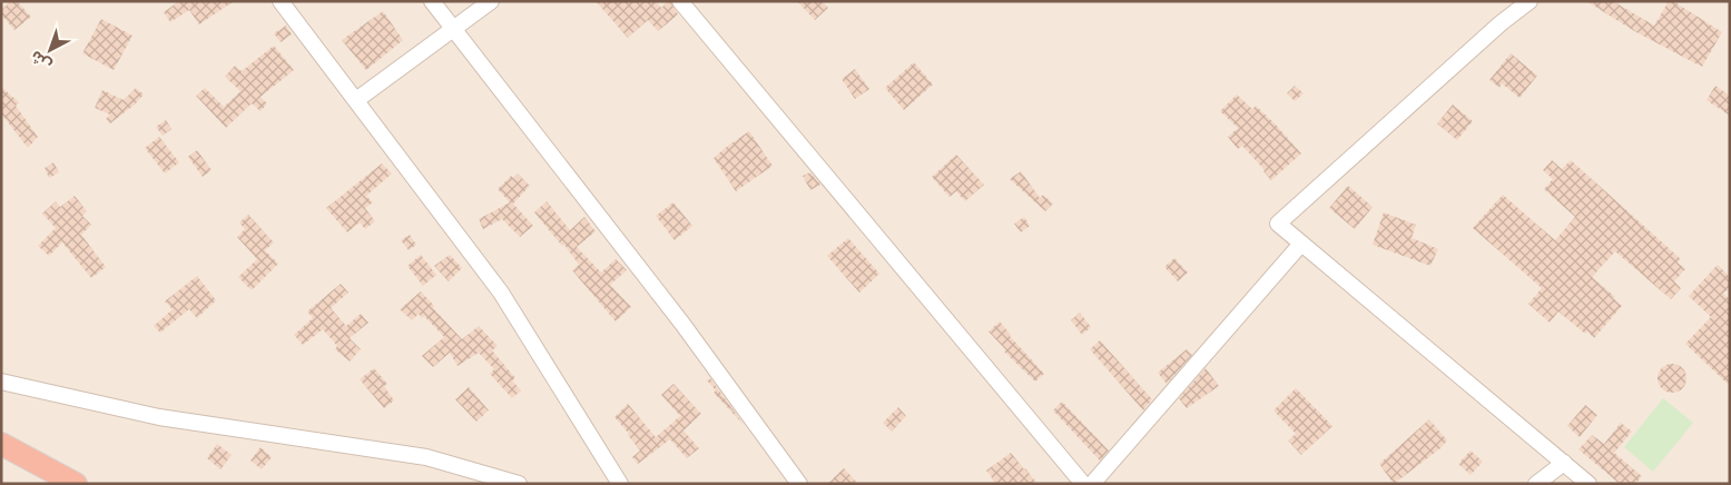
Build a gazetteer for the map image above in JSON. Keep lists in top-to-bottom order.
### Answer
{
  "north": "bottom left"
}
